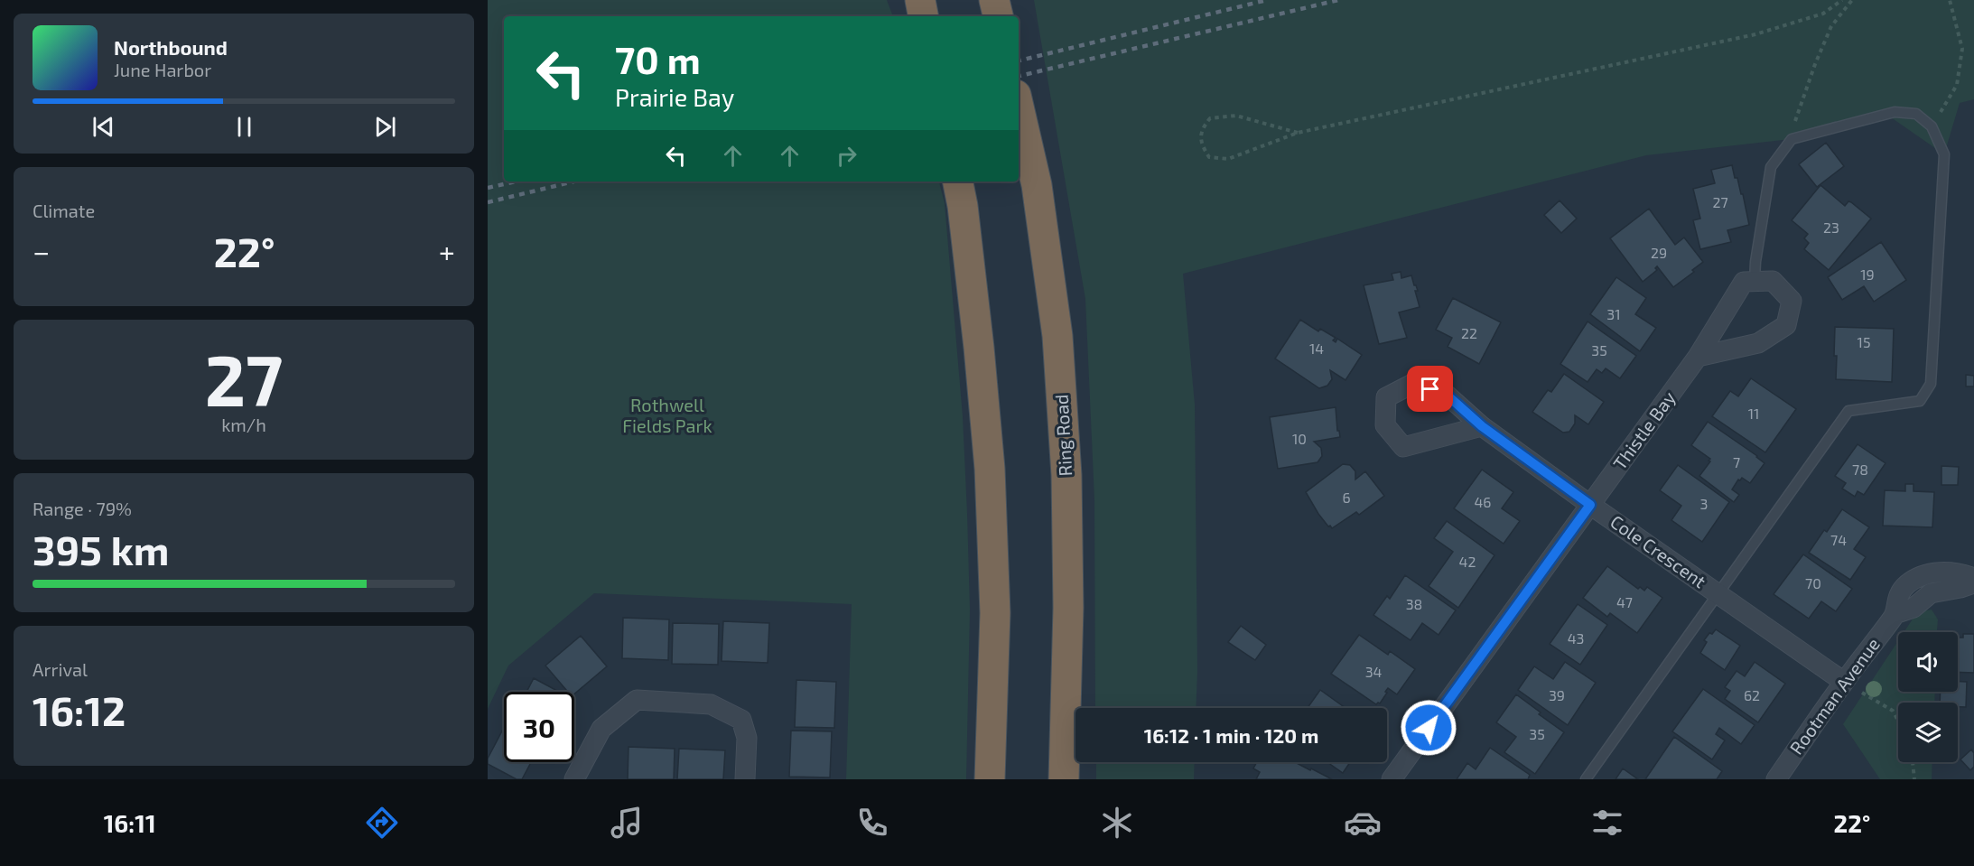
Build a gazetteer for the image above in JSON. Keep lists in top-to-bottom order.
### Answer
{
  "streets": {
    "highway": ["Ring Road"],
    "street": ["Thistle Bay", "Cole Crescent", "Rootman Avenue"]
  },
  "crossings": [
    ["Thistle Bay", "Cole Crescent"],
    ["Cole Crescent", "Rootman Avenue"]
  ],
  "parks": ["Rothwell Fields Park"],
  "house_numbers": [
    "27",
    "23",
    "29",
    "19",
    "31",
    "22",
    "15",
    "14",
    "35",
    "11",
    "10",
    "7",
    "78",
    "6",
    "46",
    "3",
    "74",
    "42",
    "70",
    "47",
    "38",
    "43",
    "34",
    "39",
    "62",
    "35"
  ],
  "page": {
    "turn": ["70 m", "Prairie Bay"],
    "song": ["Northbound", "June Harbor"],
    "tile": [
      "Climate",
      ["27", "km/h"],
      ["Range · 79%", "395 km"],
      ["Arrival", "16:12"]
    ],
    "heat": ["−", "22°", "+"],
    "limit": "30",
    "trip": "16:12 · 1 min · 120 m",
    "tabs": ["16:11", "22°"]
  }
}
